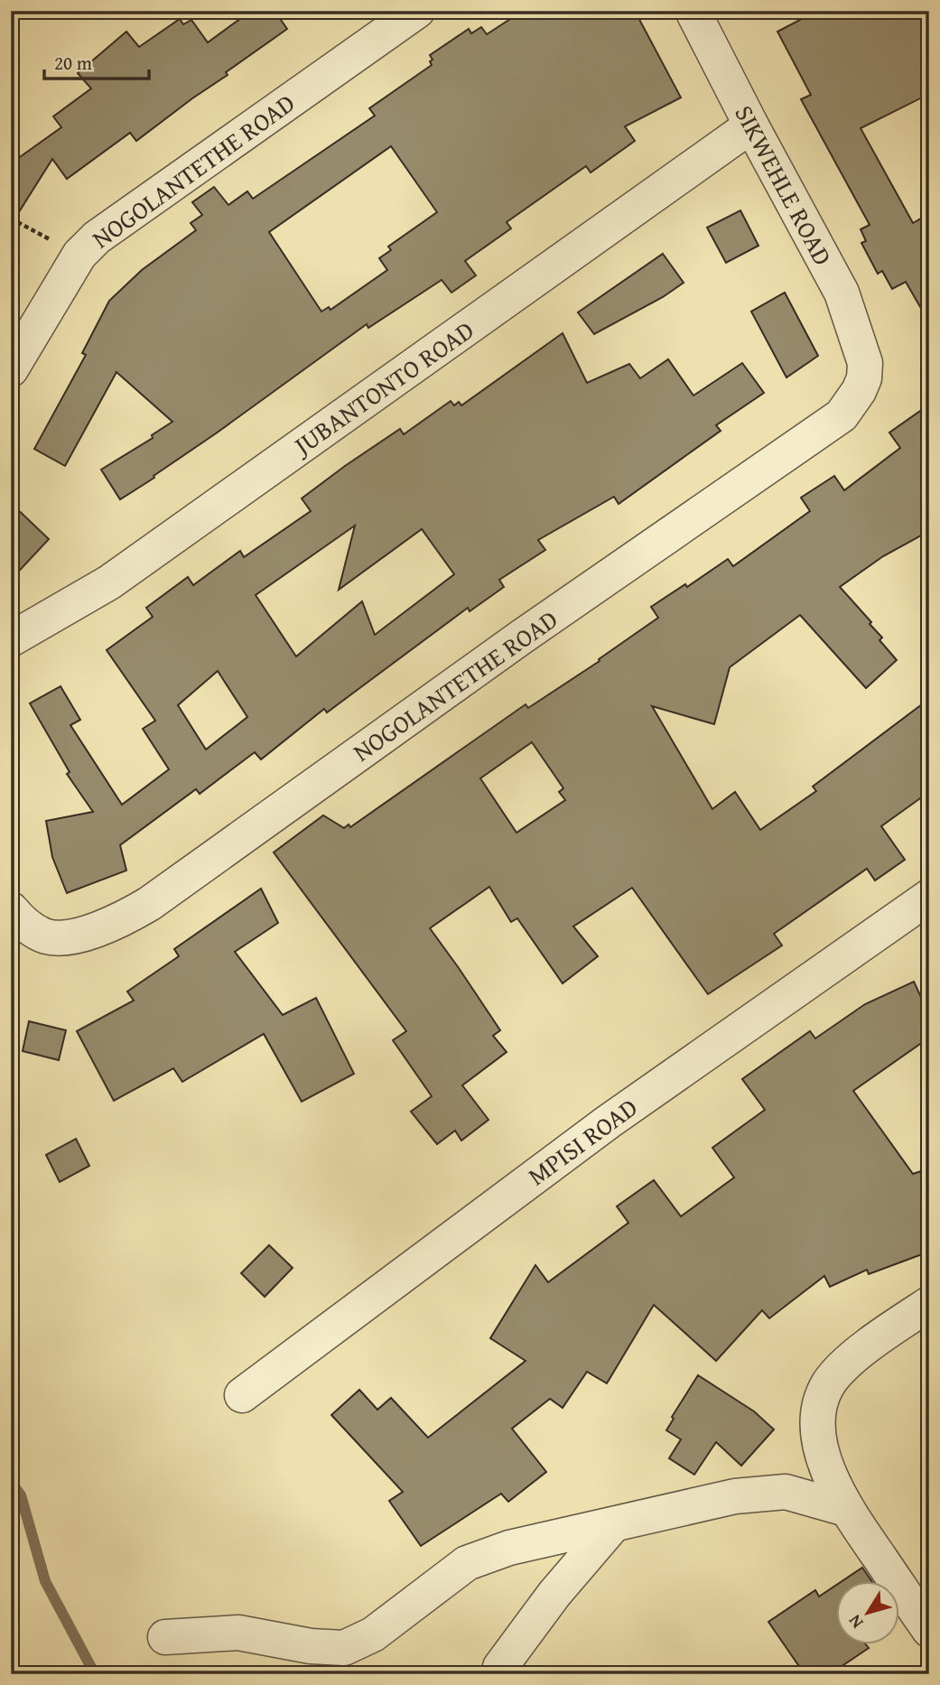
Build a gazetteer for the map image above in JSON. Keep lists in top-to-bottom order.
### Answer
{
  "streets": {
    "street": [
      "NOGOLANTETHE ROAD",
      "SIKWEHLE ROAD",
      "JUBANTONTO ROAD",
      "MPISI ROAD"
    ]
  },
  "crossings": [
    ["NOGOLANTETHE ROAD", "SIKWEHLE ROAD"],
    ["SIKWEHLE ROAD", "JUBANTONTO ROAD"]
  ],
  "scale_bar": "20 m",
  "north": "bottom left"
}
